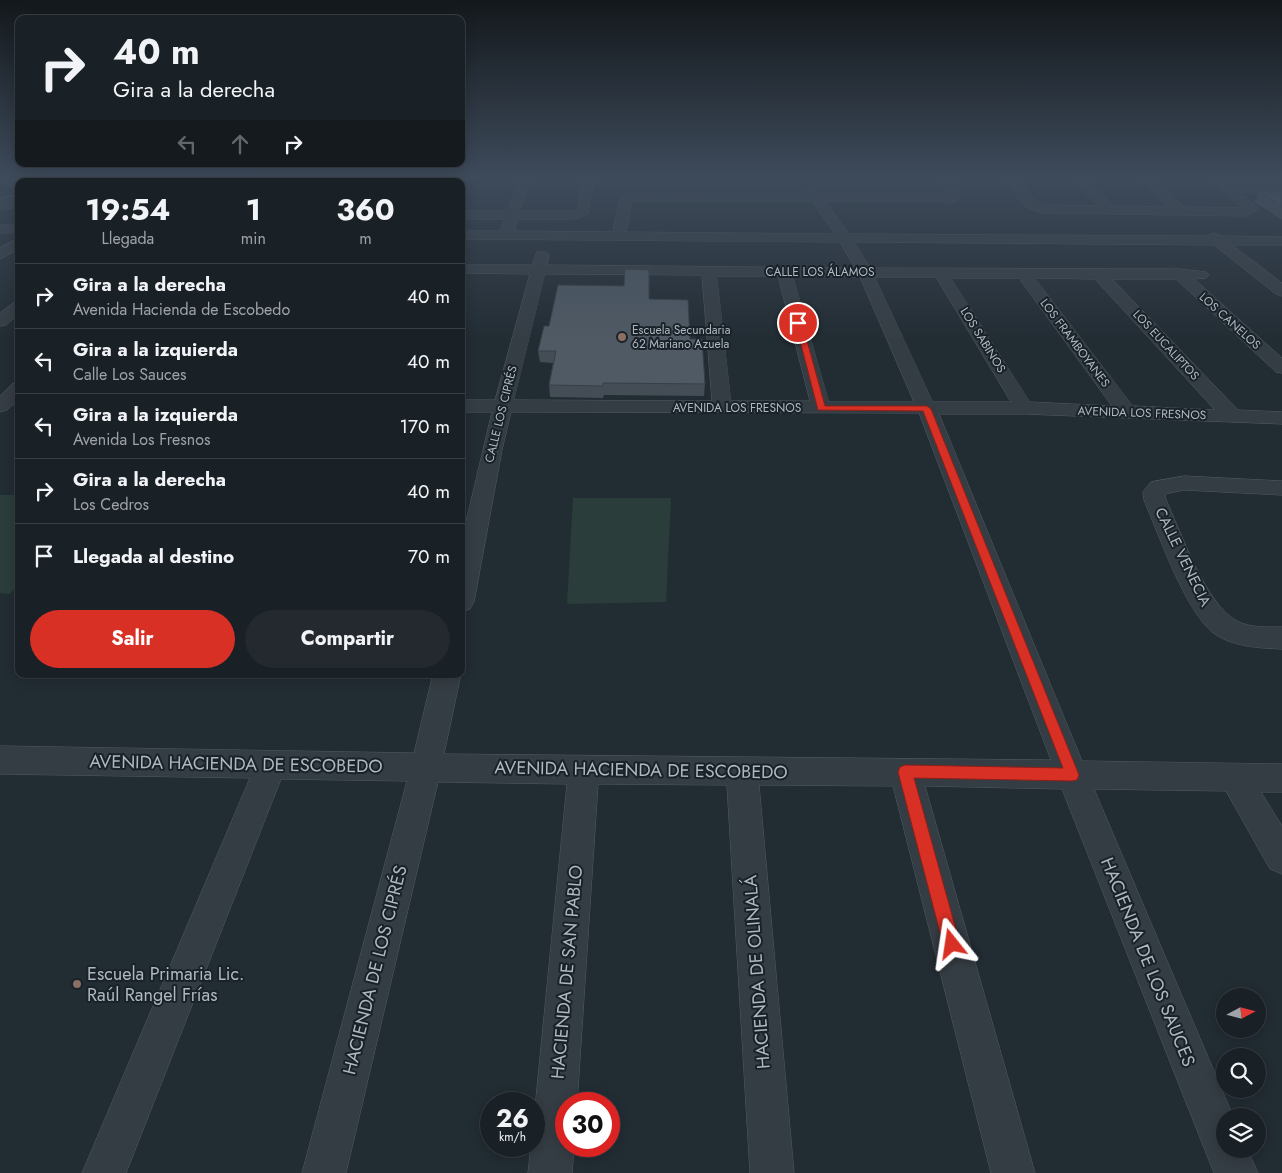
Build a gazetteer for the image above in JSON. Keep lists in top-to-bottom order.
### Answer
{
  "streets": {
    "street": [
      "CALLE LOS ÁLAMOS",
      "LOS CANELOS",
      "LOS SABINOS",
      "LOS FRAMBOYANES",
      "LOS EUCALIPTOS",
      "AVENIDA LOS FRESNOS",
      "CALLE LOS CIPRÉS",
      "CALLE VENECIA",
      "AVENIDA HACIENDA DE ESCOBEDO",
      "HACIENDA DE LOS SAUCES",
      "HACIENDA DE LOS CIPRÉS",
      "HACIENDA DE SAN PABLO",
      "HACIENDA DE OLINALÁ"
    ]
  },
  "crossings": [
    ["CALLE LOS ÁLAMOS", "LOS CANELOS"],
    ["CALLE LOS ÁLAMOS", "LOS SABINOS"],
    ["CALLE LOS ÁLAMOS", "LOS FRAMBOYANES"],
    ["CALLE LOS ÁLAMOS", "LOS EUCALIPTOS"],
    ["CALLE LOS ÁLAMOS", "CALLE LOS CIPRÉS"],
    ["CALLE LOS ÁLAMOS", "HACIENDA DE LOS SAUCES"],
    ["LOS SABINOS", "AVENIDA LOS FRESNOS"],
    ["LOS FRAMBOYANES", "AVENIDA LOS FRESNOS"],
    ["LOS EUCALIPTOS", "AVENIDA LOS FRESNOS"],
    ["AVENIDA LOS FRESNOS", "CALLE LOS CIPRÉS"],
    ["AVENIDA LOS FRESNOS", "HACIENDA DE LOS SAUCES"],
    ["AVENIDA HACIENDA DE ESCOBEDO", "HACIENDA DE LOS SAUCES"],
    ["AVENIDA HACIENDA DE ESCOBEDO", "HACIENDA DE LOS CIPRÉS"],
    ["AVENIDA HACIENDA DE ESCOBEDO", "HACIENDA DE SAN PABLO"],
    ["AVENIDA HACIENDA DE ESCOBEDO", "HACIENDA DE OLINALÁ"]
  ],
  "places": ["Escuela Secundaria 62 Mariano Azuela", "Escuela Primaria Lic. Raúl Rangel Frías"],
  "north": "right",
  "page": {
    "turn": ["40 m", "Gira a la derecha"],
    "eta": [
      "19:54",
      "Llegada",
      "1",
      "min",
      "360",
      "m"
    ],
    "list": [
      {
        "name": "Gira a la derecha",
        "note": "Avenida Hacienda de Escobedo",
        "value": "40 m"
      },
      {
        "name": "Gira a la izquierda",
        "note": "Calle Los Sauces",
        "value": "40 m"
      },
      {
        "name": "Gira a la izquierda",
        "note": "Avenida Los Fresnos",
        "value": "170 m"
      },
      {
        "name": "Gira a la derecha",
        "note": "Los Cedros",
        "value": "40 m"
      },
      {
        "name": "Llegada al destino",
        "value": "70 m"
      }
    ],
    "buttons": ["Salir", "Compartir"],
    "speed": "26 km/h",
    "limit": "30"
  }
}
